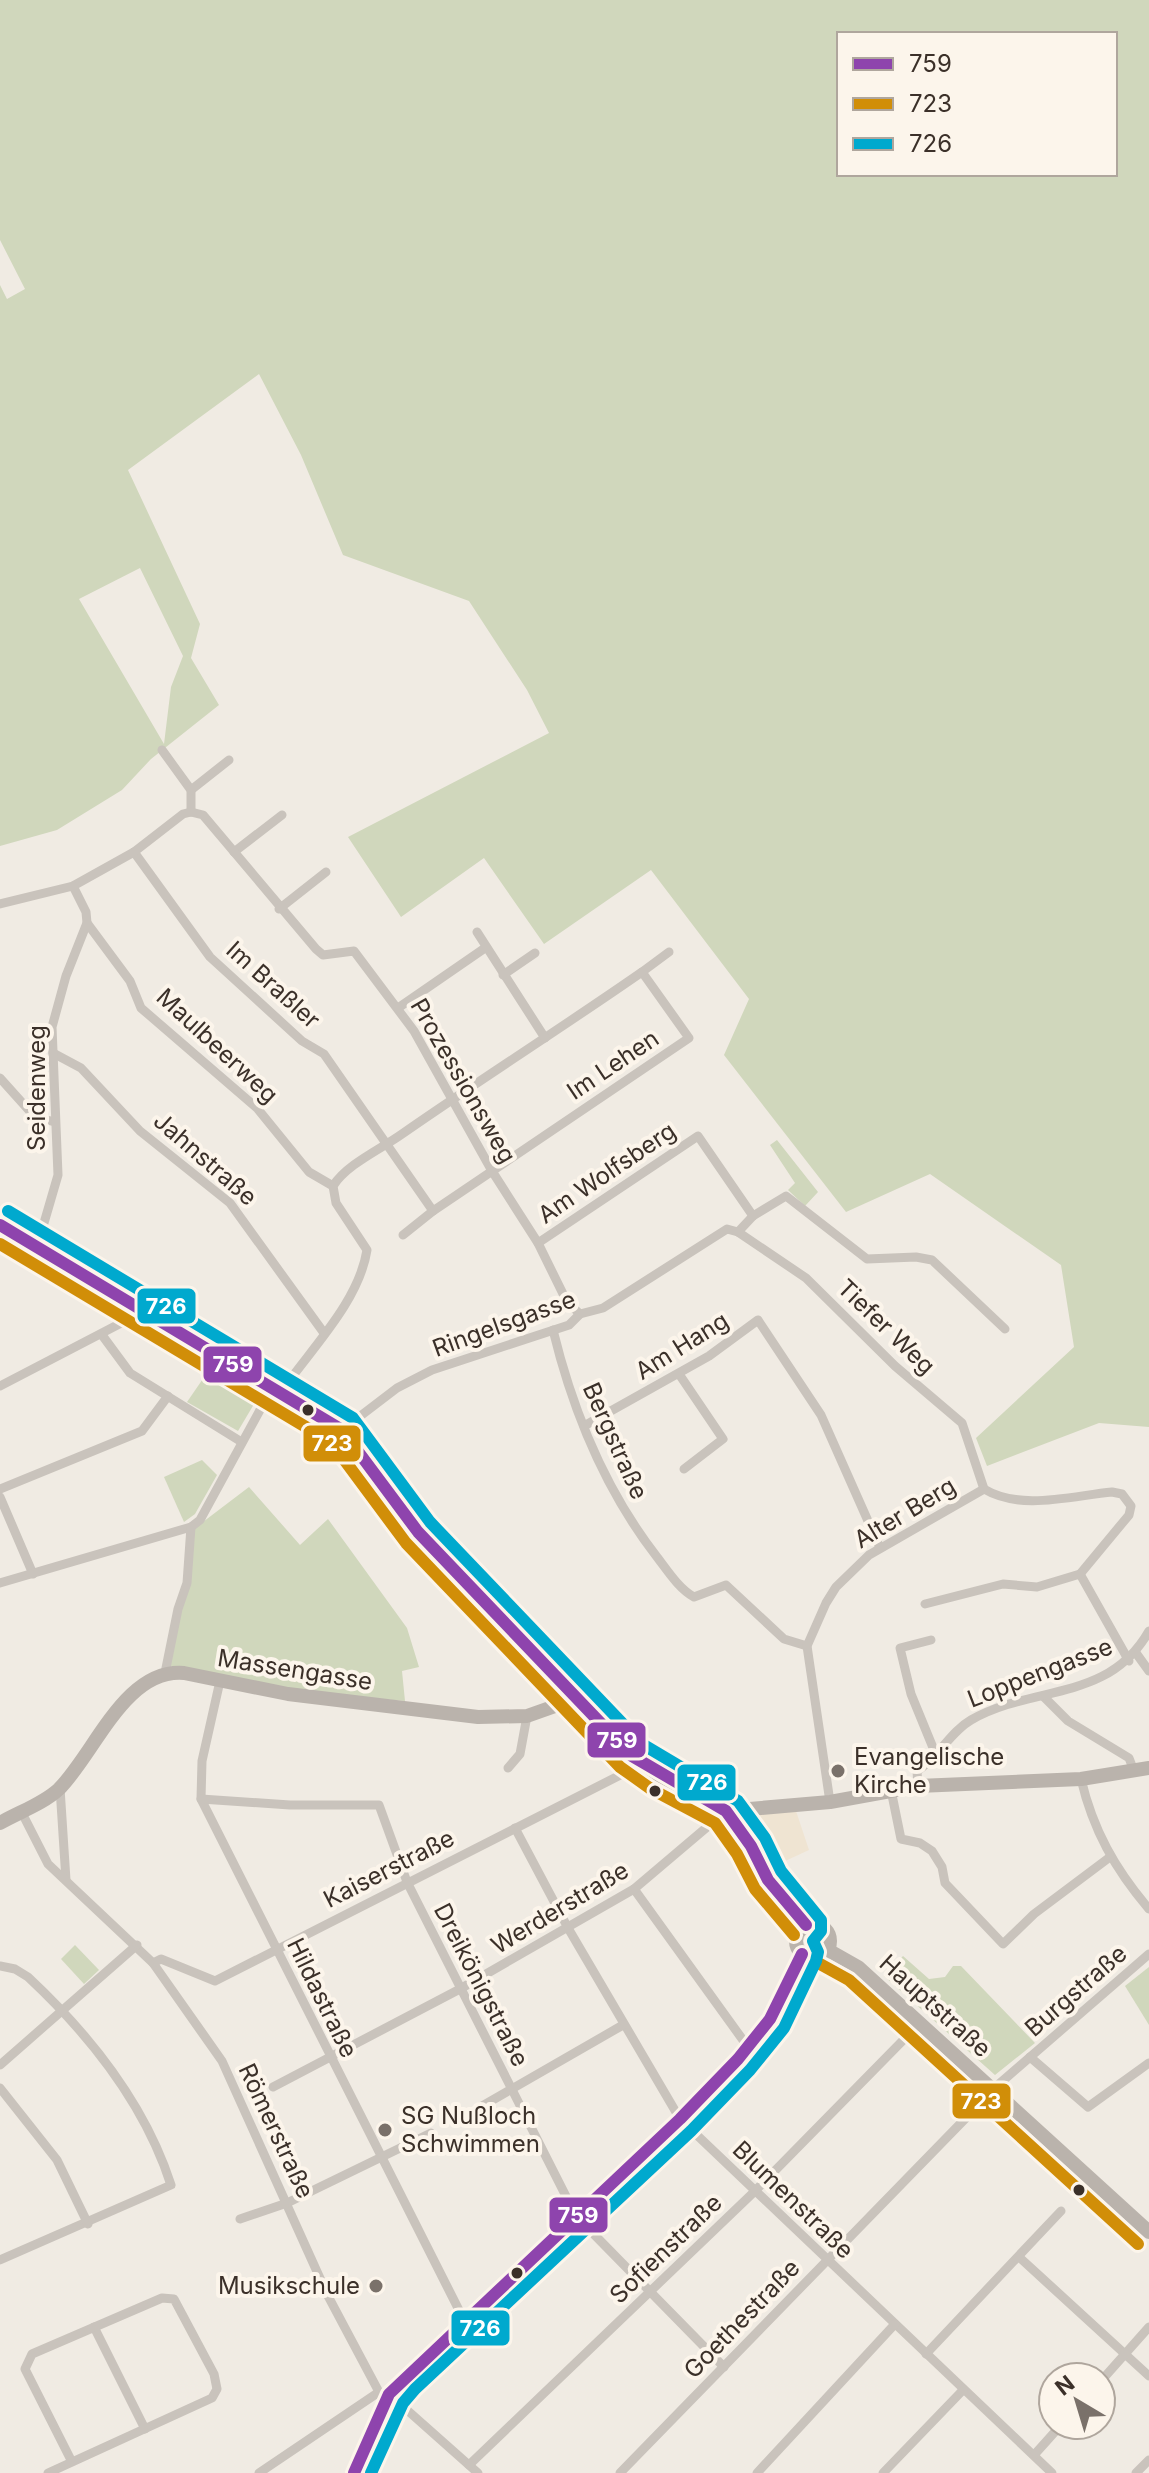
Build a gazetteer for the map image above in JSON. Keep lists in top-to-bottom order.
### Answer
{
  "streets": {
    "main road": ["Massengasse", "Hauptstraße"],
    "street": [
      "Im Braßler",
      "Maulbeerweg",
      "Im Lehen",
      "Prozessionsweg",
      "Seidenweg",
      "Jahnstraße",
      "Am Wolfsberg",
      "Ringelsgasse",
      "Tiefer Weg",
      "Am Hang",
      "Bergstraße",
      "Alter Berg",
      "Loppengasse",
      "Kaiserstraße",
      "Werderstraße",
      "Dreikönigstraße",
      "Burgstraße",
      "Hildastraße",
      "Römerstraße",
      "Blumenstraße",
      "Sofienstraße",
      "Goethestraße"
    ]
  },
  "crossings": [
    ["Maulbeerweg", "Seidenweg"],
    ["Im Lehen", "Prozessionsweg"],
    ["Prozessionsweg", "Am Wolfsberg"],
    ["Prozessionsweg", "Ringelsgasse"],
    ["Seidenweg", "Jahnstraße"],
    ["Seidenweg", "Hauptstraße"],
    ["Ringelsgasse", "Tiefer Weg"],
    ["Ringelsgasse", "Bergstraße"],
    ["Ringelsgasse", "Hauptstraße"],
    ["Tiefer Weg", "Alter Berg"],
    ["Am Hang", "Bergstraße"],
    ["Am Hang", "Alter Berg"],
    ["Bergstraße", "Alter Berg"],
    ["Massengasse", "Hildastraße"],
    ["Massengasse", "Hauptstraße"],
    ["Kaiserstraße", "Dreikönigstraße"],
    ["Kaiserstraße", "Hildastraße"],
    ["Kaiserstraße", "Hauptstraße"],
    ["Kaiserstraße", "Römerstraße"],
    ["Kaiserstraße", "Blumenstraße"],
    ["Werderstraße", "Dreikönigstraße"],
    ["Werderstraße", "Hildastraße"],
    ["Werderstraße", "Hauptstraße"],
    ["Werderstraße", "Blumenstraße"],
    ["Dreikönigstraße", "Hildastraße"],
    ["Dreikönigstraße", "Sofienstraße"],
    ["Dreikönigstraße", "Goethestraße"],
    ["Burgstraße", "Hauptstraße"],
    ["Burgstraße", "Goethestraße"],
    ["Hauptstraße", "Sofienstraße"],
    ["Hauptstraße", "Goethestraße"],
    ["Römerstraße", "Sofienstraße"],
    ["Blumenstraße", "Sofienstraße"],
    ["Blumenstraße", "Goethestraße"]
  ],
  "places": ["Evangelische Kirche", "SG Nußloch Schwimmen", "Musikschule"],
  "lines": ["transit line 726", "transit line 759", "transit line 723"],
  "legend": ["759", "723", "726"],
  "north": "top left"
}
